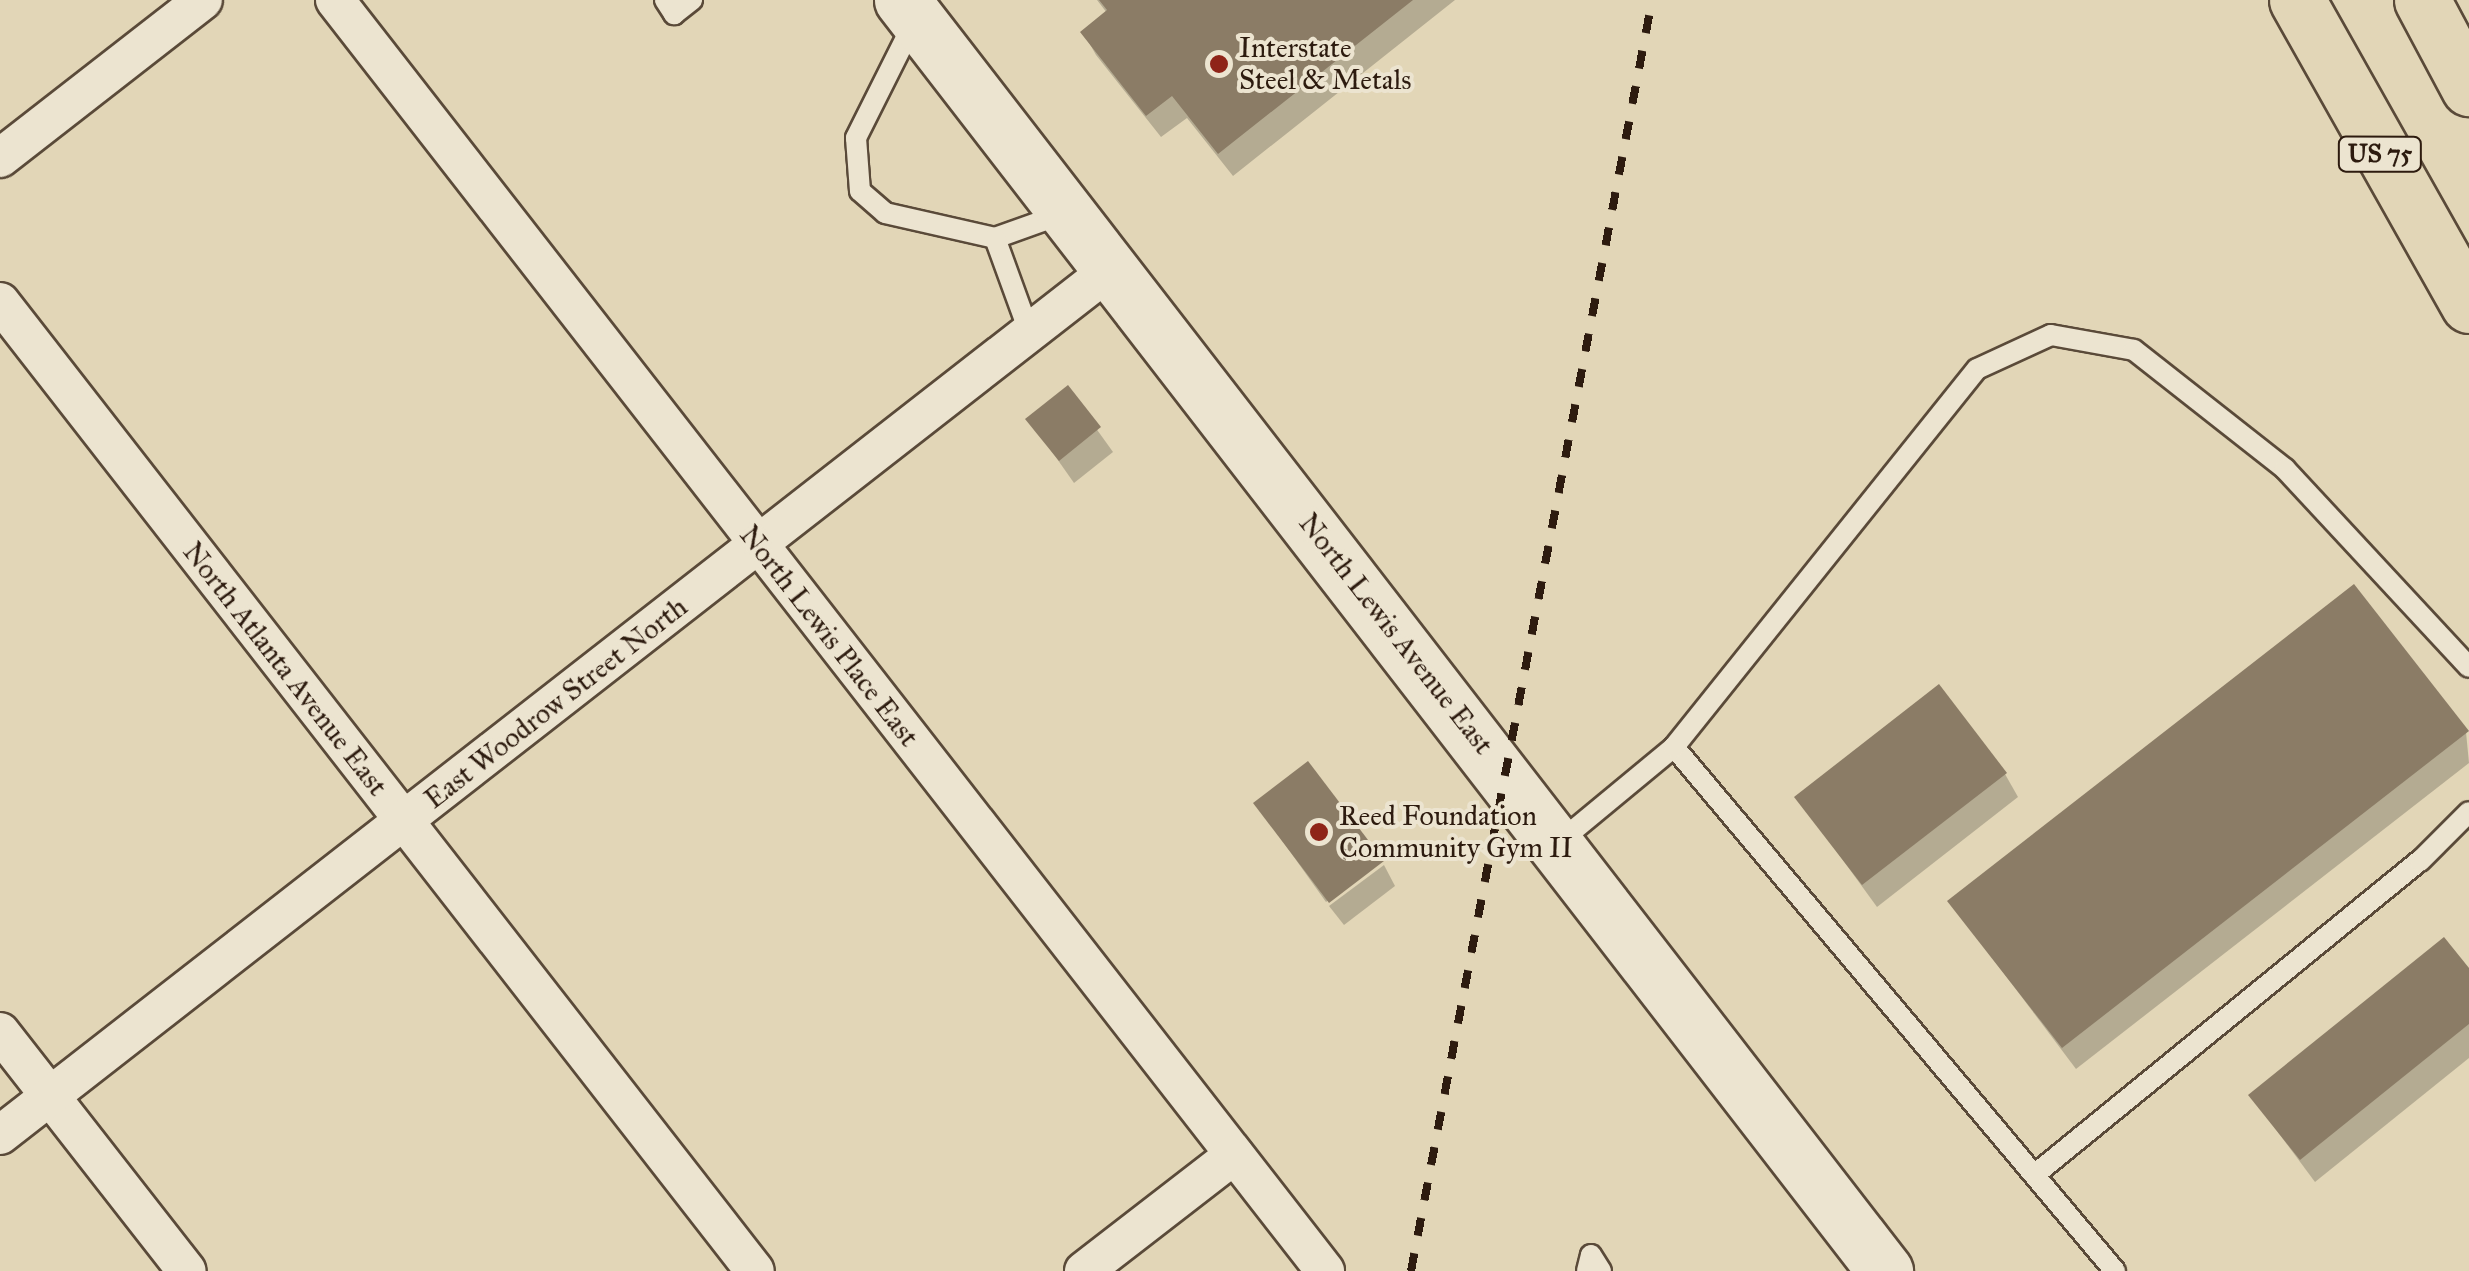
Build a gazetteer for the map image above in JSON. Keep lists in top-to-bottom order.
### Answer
{
  "streets": {
    "highway": ["US 75"],
    "main road": ["North Lewis Avenue East"],
    "street": ["North Lewis Place East", "North Atlanta Avenue East", "East Woodrow Street North"]
  },
  "crossings": [
    ["North Lewis Avenue East", "East Woodrow Street North"],
    ["North Lewis Place East", "East Woodrow Street North"],
    ["North Atlanta Avenue East", "East Woodrow Street North"]
  ],
  "places": ["Interstate Steel & Metals", "Reed Foundation Community Gym II"]
}
